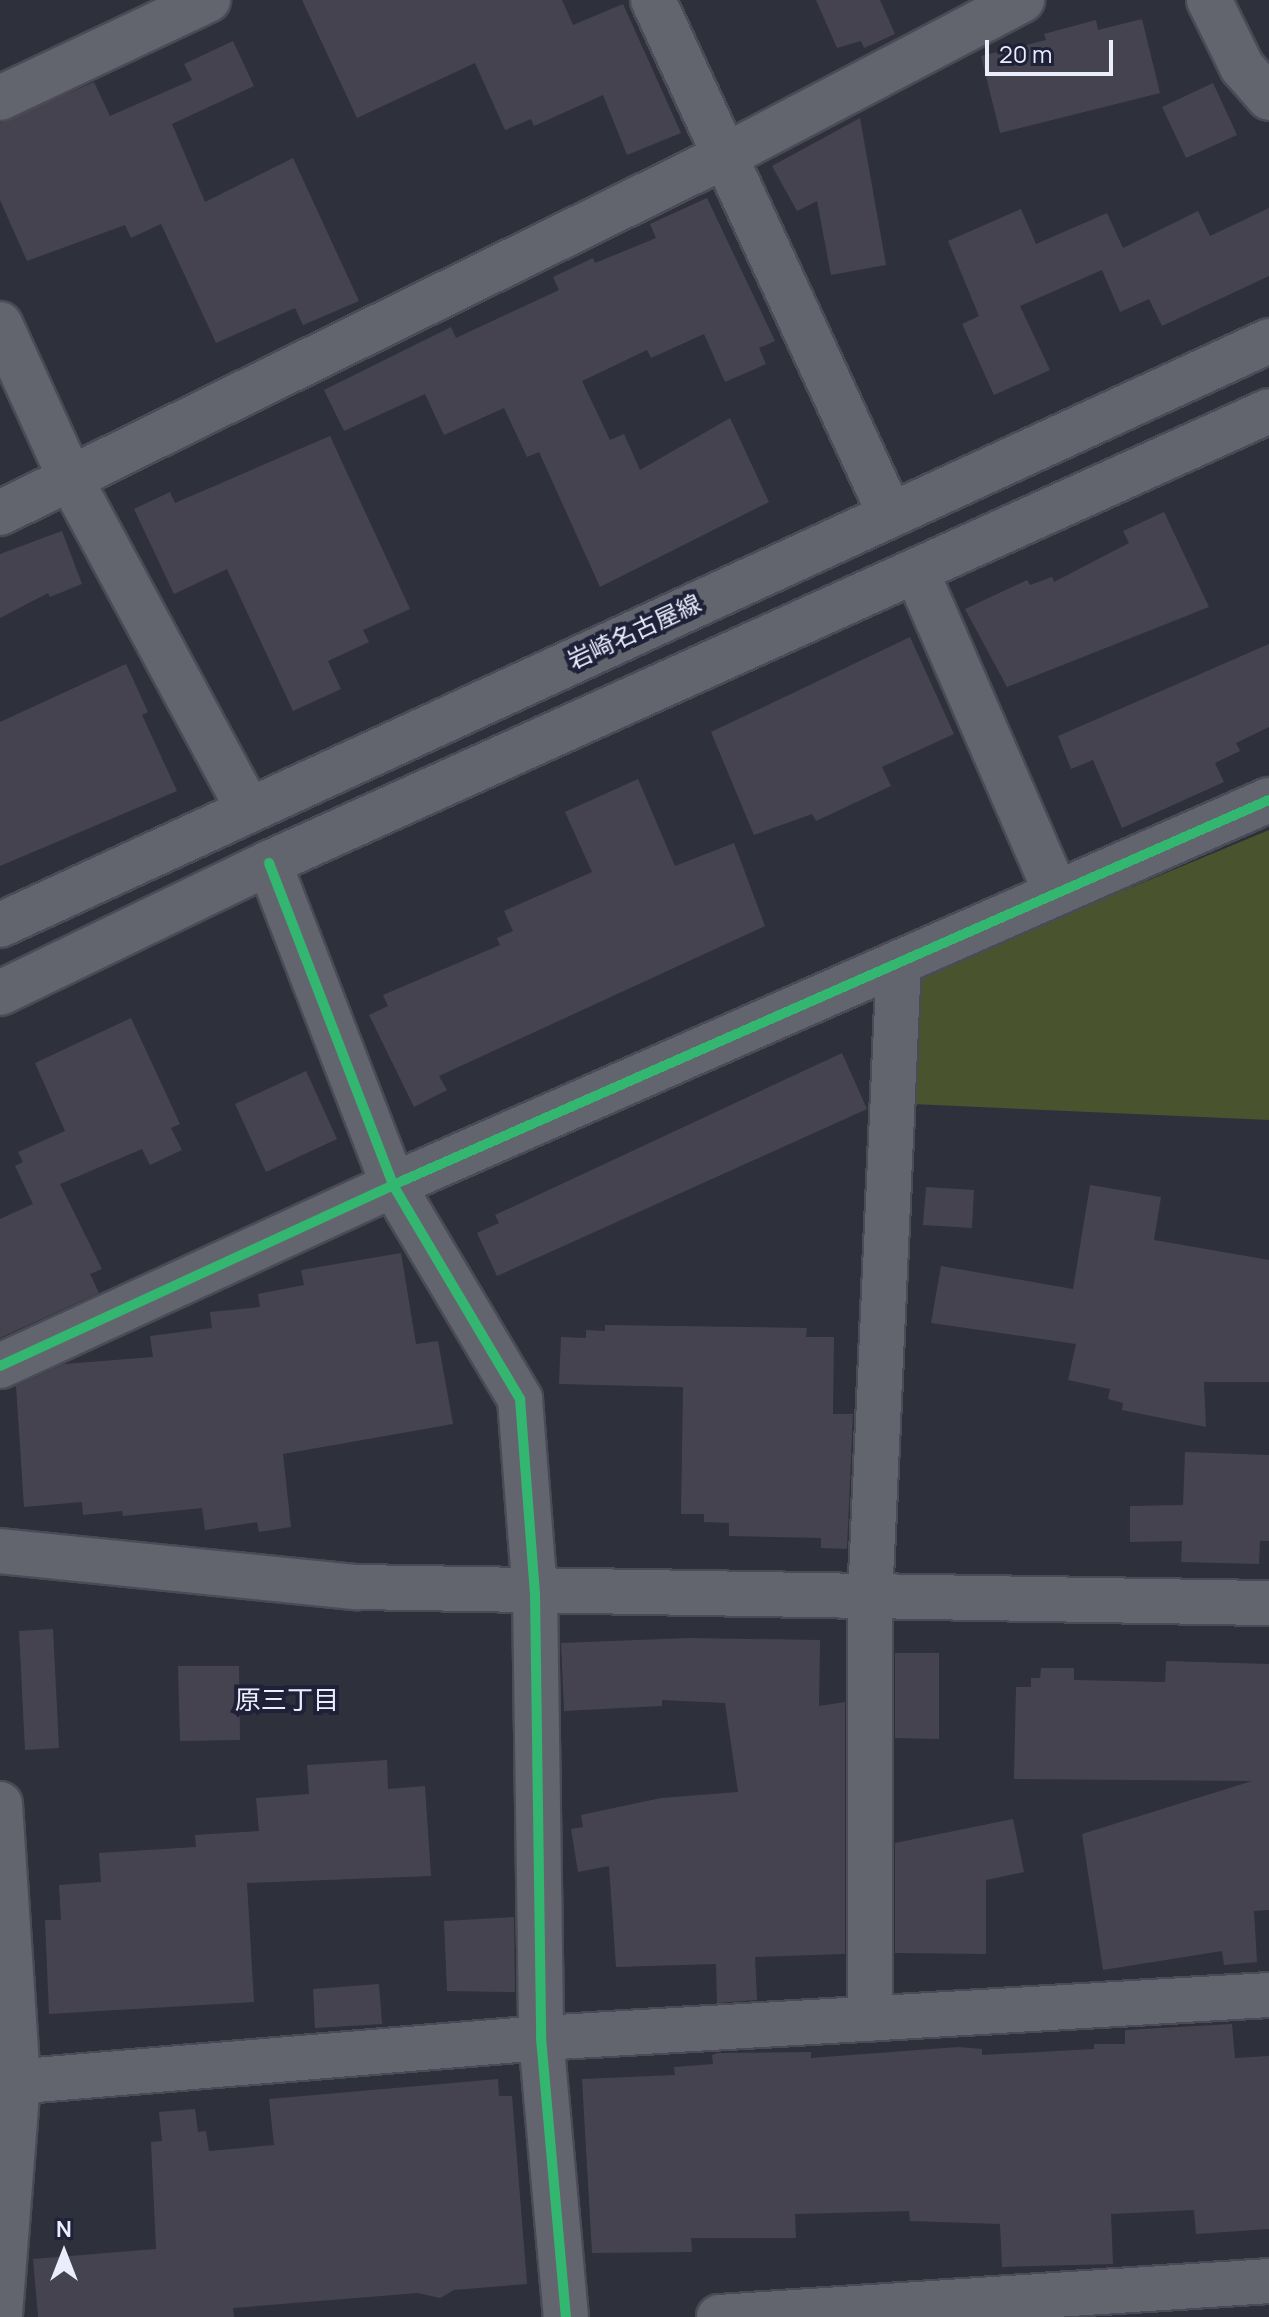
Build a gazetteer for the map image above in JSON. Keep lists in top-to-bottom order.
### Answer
{
  "streets": {
    "street": ["岩崎名古屋線"]
  },
  "districts": ["原三丁目"],
  "scale_bar": "20 m",
  "north": "top"
}
